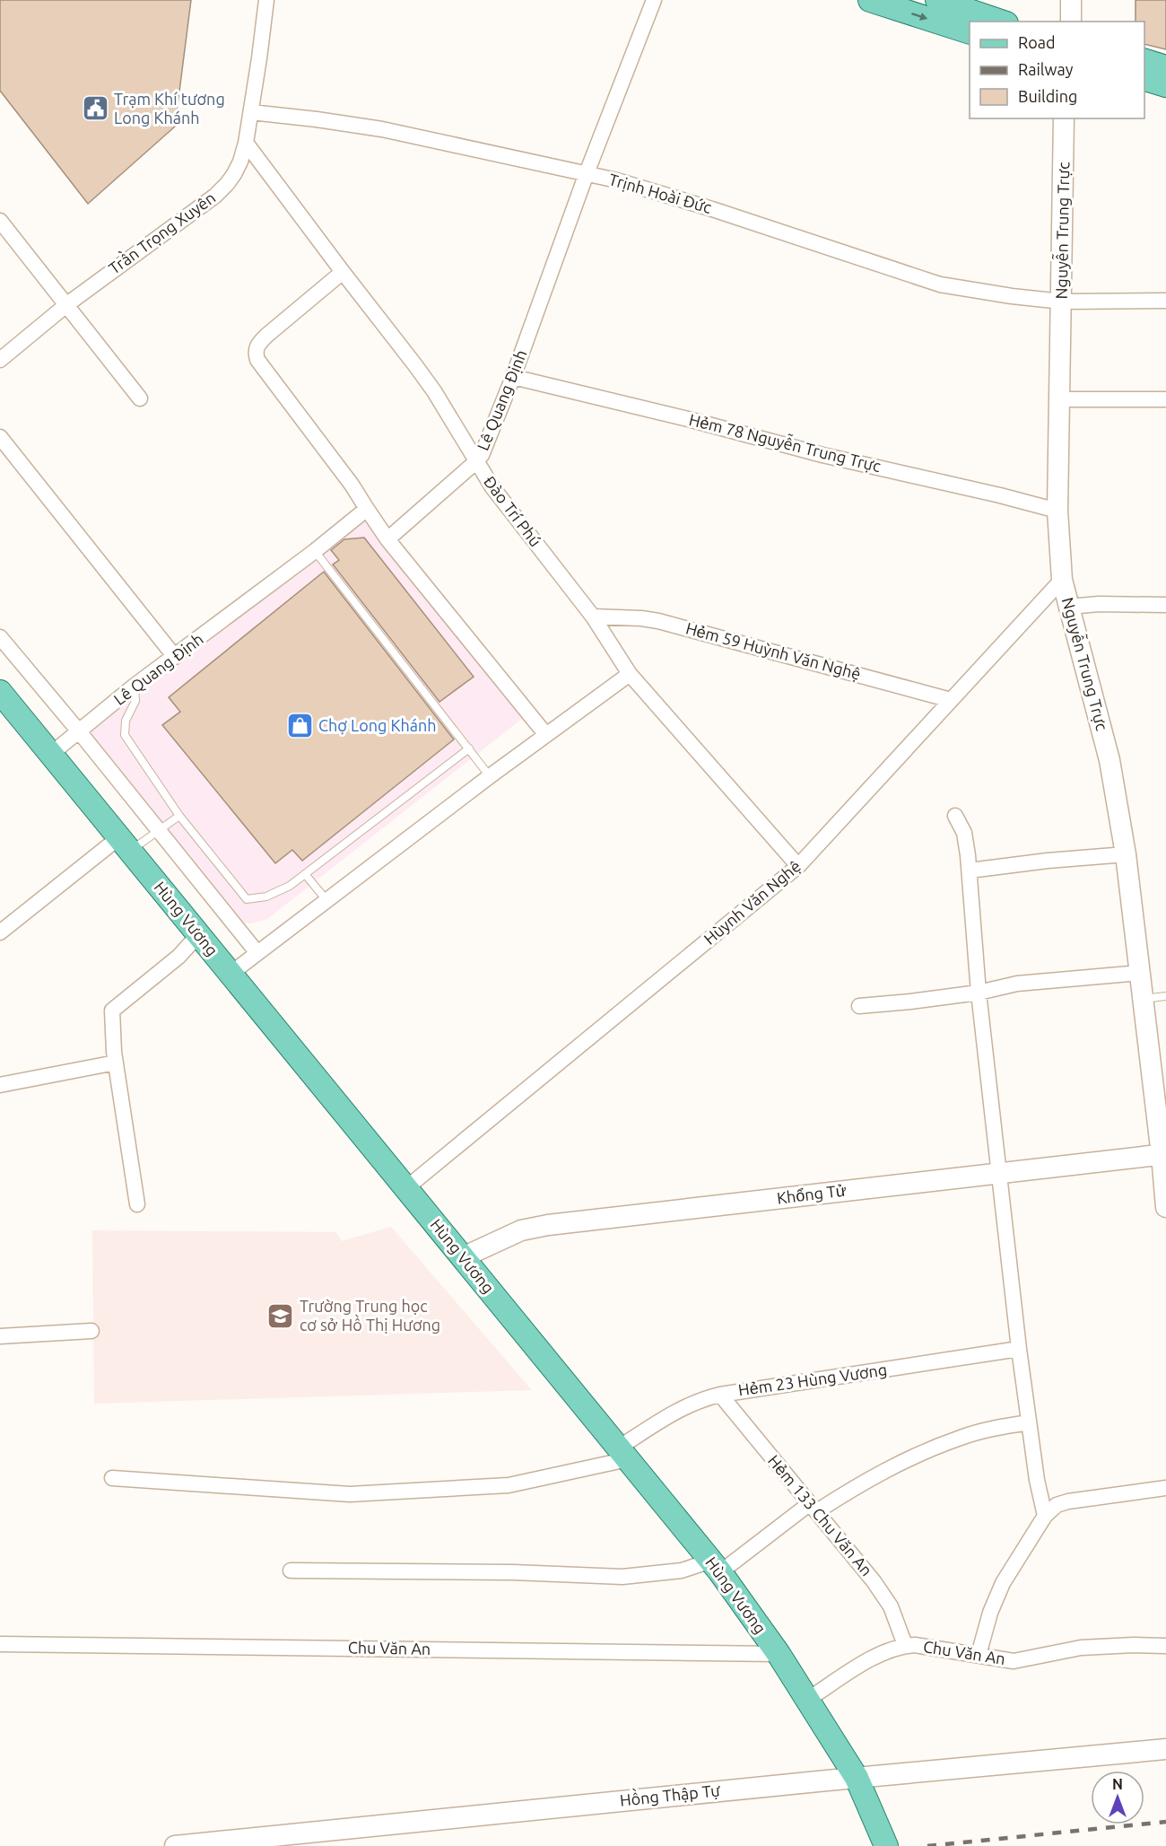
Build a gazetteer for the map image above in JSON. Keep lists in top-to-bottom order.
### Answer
{
  "streets": {
    "main road": ["Hùng Vương"],
    "street": [
      "Trịnh Hoài Đức",
      "Nguyễn Trung Trực",
      "Trần Trọng Xuyên",
      "Lê Quang Định",
      "Hẻm 78 Nguyễn Trung Trực",
      "Đào Trí Phú",
      "Hẻm 59 Huỳnh Văn Nghệ",
      "Hùynh Văn Nghệ",
      "Khổng Tử",
      "Hẻm 23 Hùng Vương",
      "Hẻm 133 Chu Văn An",
      "Chu Văn An",
      "Hồng Thập Tự"
    ]
  },
  "crossings": [
    ["Trịnh Hoài Đức", "Nguyễn Trung Trực"],
    ["Trịnh Hoài Đức", "Trần Trọng Xuyên"],
    ["Trịnh Hoài Đức", "Lê Quang Định"],
    ["Nguyễn Trung Trực", "Hẻm 78 Nguyễn Trung Trực"],
    ["Nguyễn Trung Trực", "Hùynh Văn Nghệ"],
    ["Nguyễn Trung Trực", "Khổng Tử"],
    ["Trần Trọng Xuyên", "Đào Trí Phú"],
    ["Lê Quang Định", "Hẻm 78 Nguyễn Trung Trực"],
    ["Lê Quang Định", "Đào Trí Phú"],
    ["Lê Quang Định", "Hùng Vương"],
    ["Đào Trí Phú", "Hẻm 59 Huỳnh Văn Nghệ"],
    ["Đào Trí Phú", "Hùynh Văn Nghệ"],
    ["Hẻm 59 Huỳnh Văn Nghệ", "Hùynh Văn Nghệ"],
    ["Hùynh Văn Nghệ", "Hùng Vương"],
    ["Hùng Vương", "Khổng Tử"],
    ["Hùng Vương", "Hẻm 23 Hùng Vương"],
    ["Hùng Vương", "Chu Văn An"],
    ["Hùng Vương", "Hồng Thập Tự"],
    ["Hẻm 23 Hùng Vương", "Hẻm 133 Chu Văn An"],
    ["Hẻm 133 Chu Văn An", "Chu Văn An"]
  ],
  "places": {
    "public building": ["Trạm Khí tương Long Khánh"],
    "shop": ["Chợ Long Khánh"],
    "school or university": ["Trường Trung học cơ sở Hồ Thị Hương"]
  },
  "legend": ["Road", "Railway", "Building"],
  "north": "top"
}
